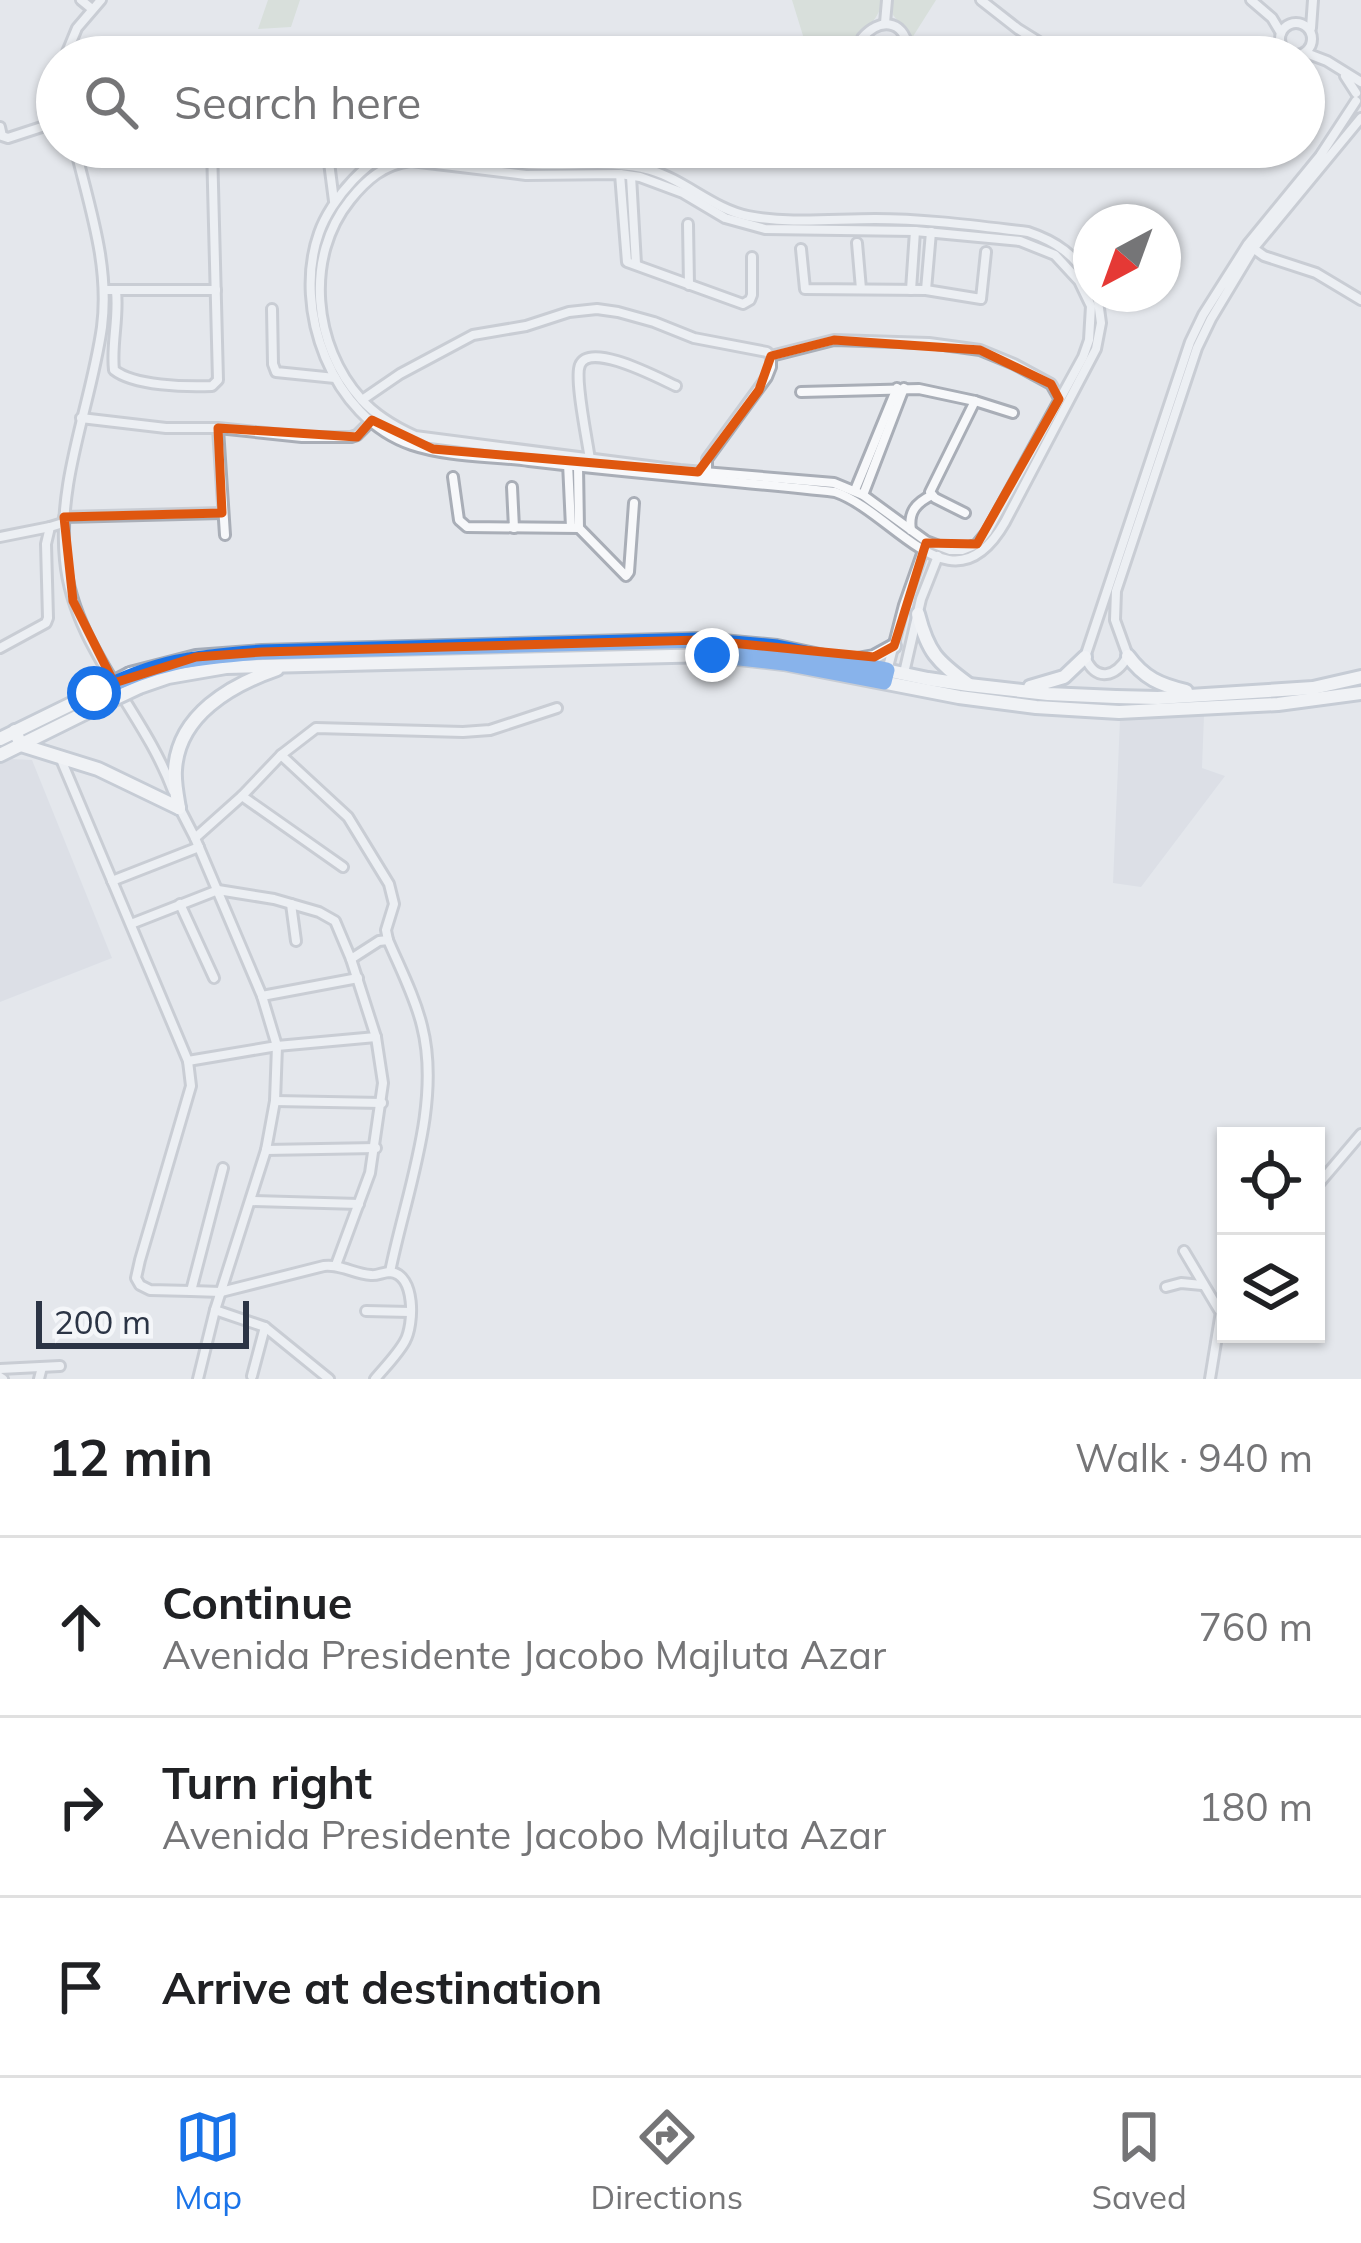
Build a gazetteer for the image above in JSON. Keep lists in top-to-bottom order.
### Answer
{
  "scale_bar": "200 m",
  "north": "bottom left",
  "page": {
    "search": "Search here",
    "scale": "200 m",
    "heading": ["12 min", "Walk · 940 m"],
    "list": [
      ["Continue", "Avenida Presidente Jacobo Majluta Azar", "760 m"],
      ["Turn right", "Avenida Presidente Jacobo Majluta Azar", "180 m"],
      "Arrive at destination"
    ],
    "nav": ["Map", "Directions", "Saved"]
  }
}
